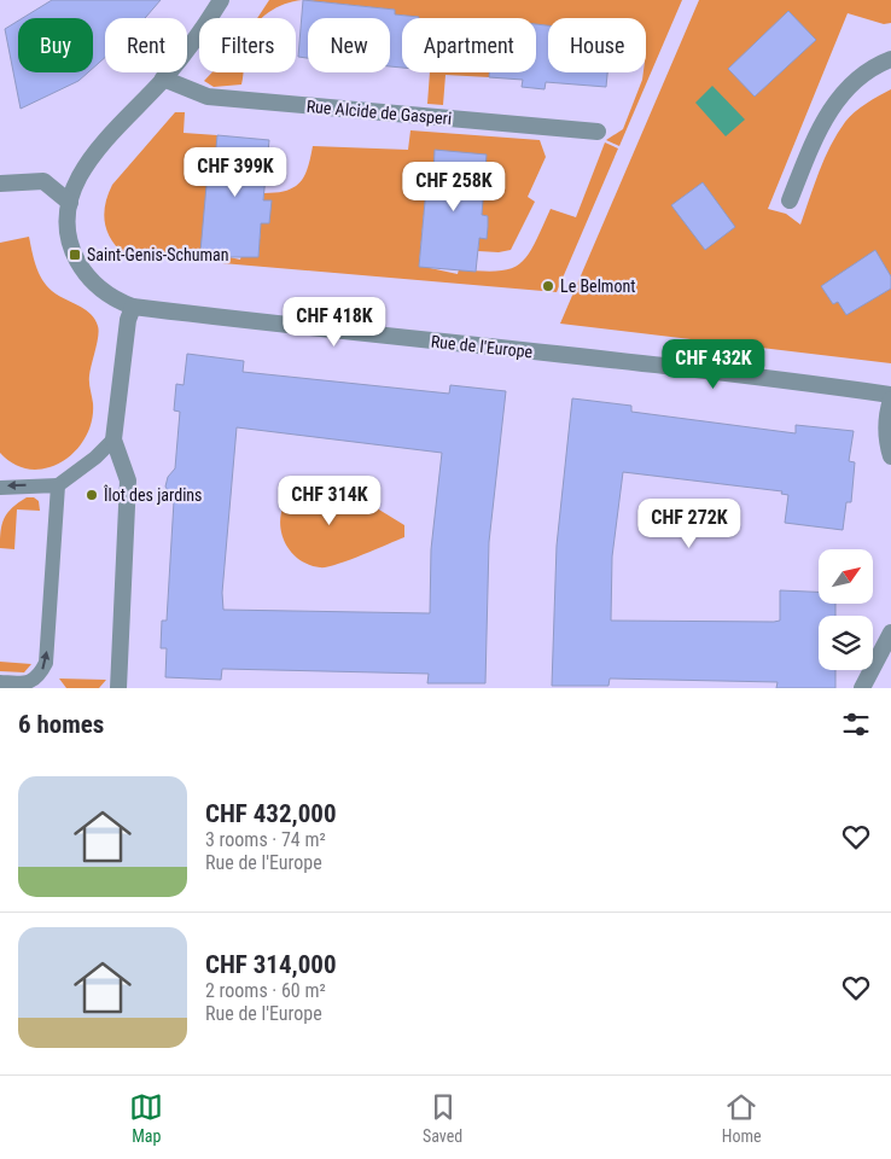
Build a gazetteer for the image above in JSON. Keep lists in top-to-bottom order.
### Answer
{
  "streets": {
    "street": ["Rue Alcide de Gasperi", "Rue de l'Europe"]
  },
  "places": {
    "transit": ["Saint-Genis-Schuman"],
    "other": ["Le Belmont", "Îlot des jardins"]
  },
  "north": "top right",
  "page": {
    "chip": [
      "Buy",
      "Rent",
      "Filters",
      "New",
      "Apartment",
      "House"
    ],
    "price": [
      "CHF 399K",
      "CHF 258K",
      "CHF 418K",
      "CHF 432K",
      "CHF 314K",
      "CHF 272K"
    ],
    "heading": "6 homes",
    "list": [
      {
        "name": "CHF 432,000",
        "note": "3 rooms · 74 m² · Rue de l'Europe"
      },
      {
        "name": "CHF 314,000",
        "note": "2 rooms · 60 m² · Rue de l'Europe"
      }
    ],
    "tabs": ["Map", "Saved", "Home"]
  }
}
